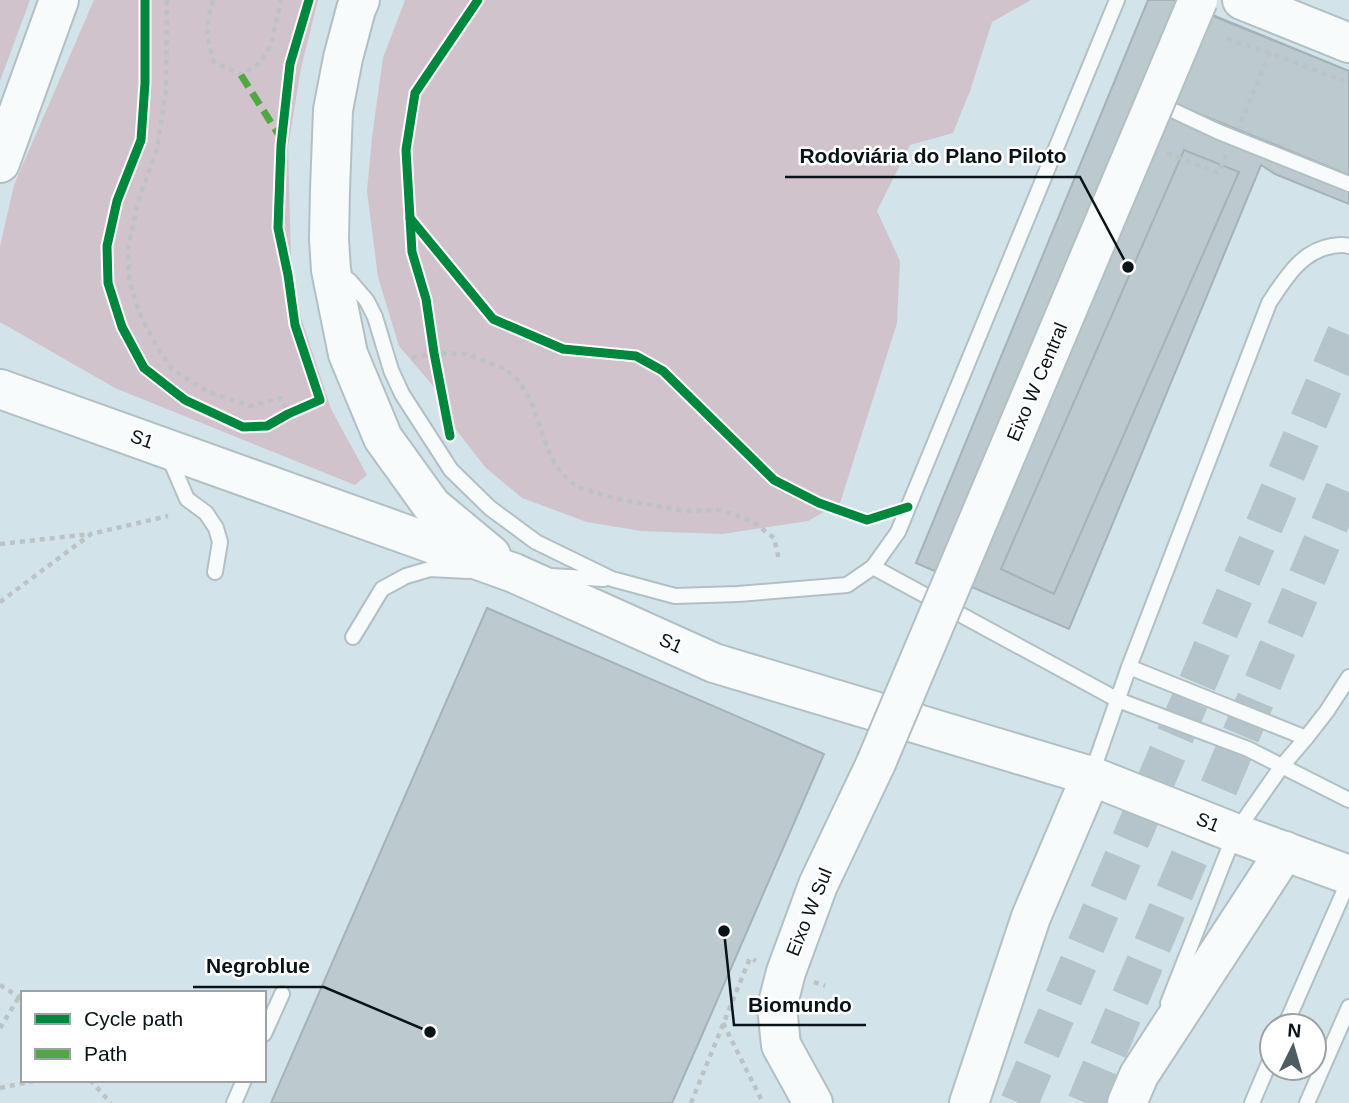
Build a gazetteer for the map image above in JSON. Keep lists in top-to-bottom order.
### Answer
{
  "streets": {
    "main road": ["Eixo W Central", "S1", "Eixo W Sul"]
  },
  "crossings": [
    ["Eixo W Central", "Eixo W Sul"]
  ],
  "places": ["Rodoviária do Plano Piloto", "Biomundo", "Negroblue"],
  "legend": ["Cycle path", "Path"],
  "north": "top"
}
